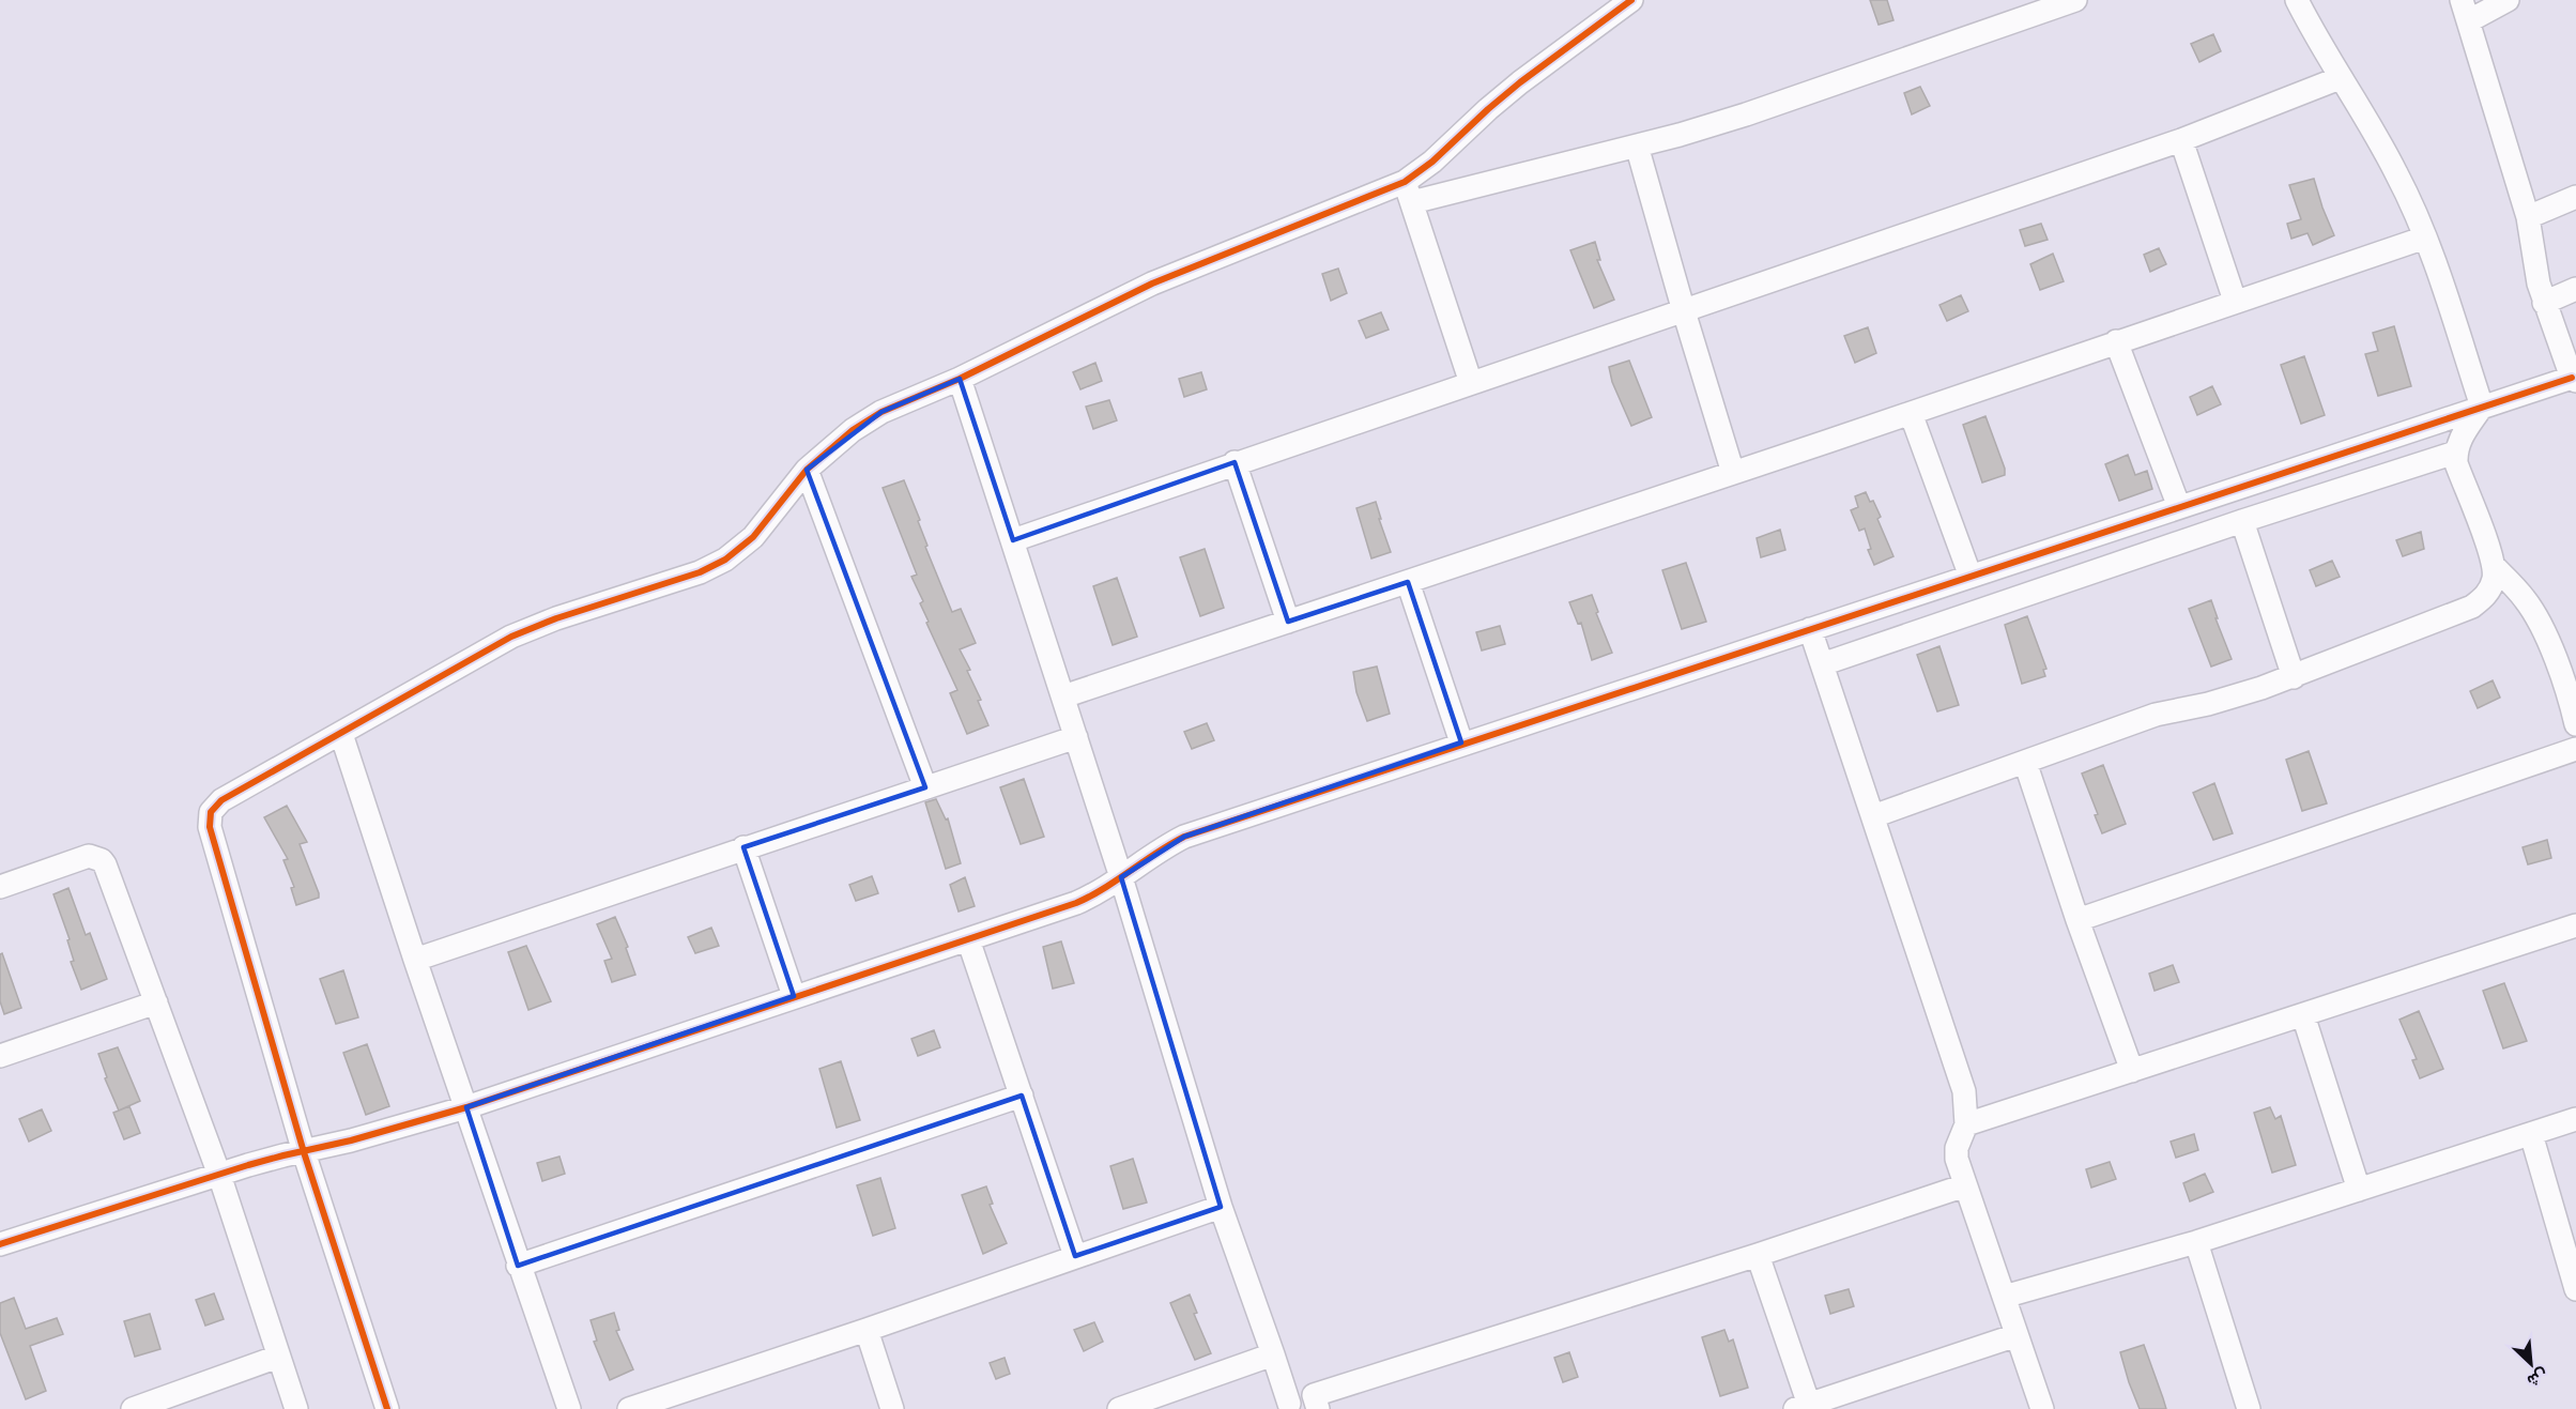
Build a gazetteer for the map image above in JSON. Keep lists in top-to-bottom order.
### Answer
{
  "north": "bottom right"
}
